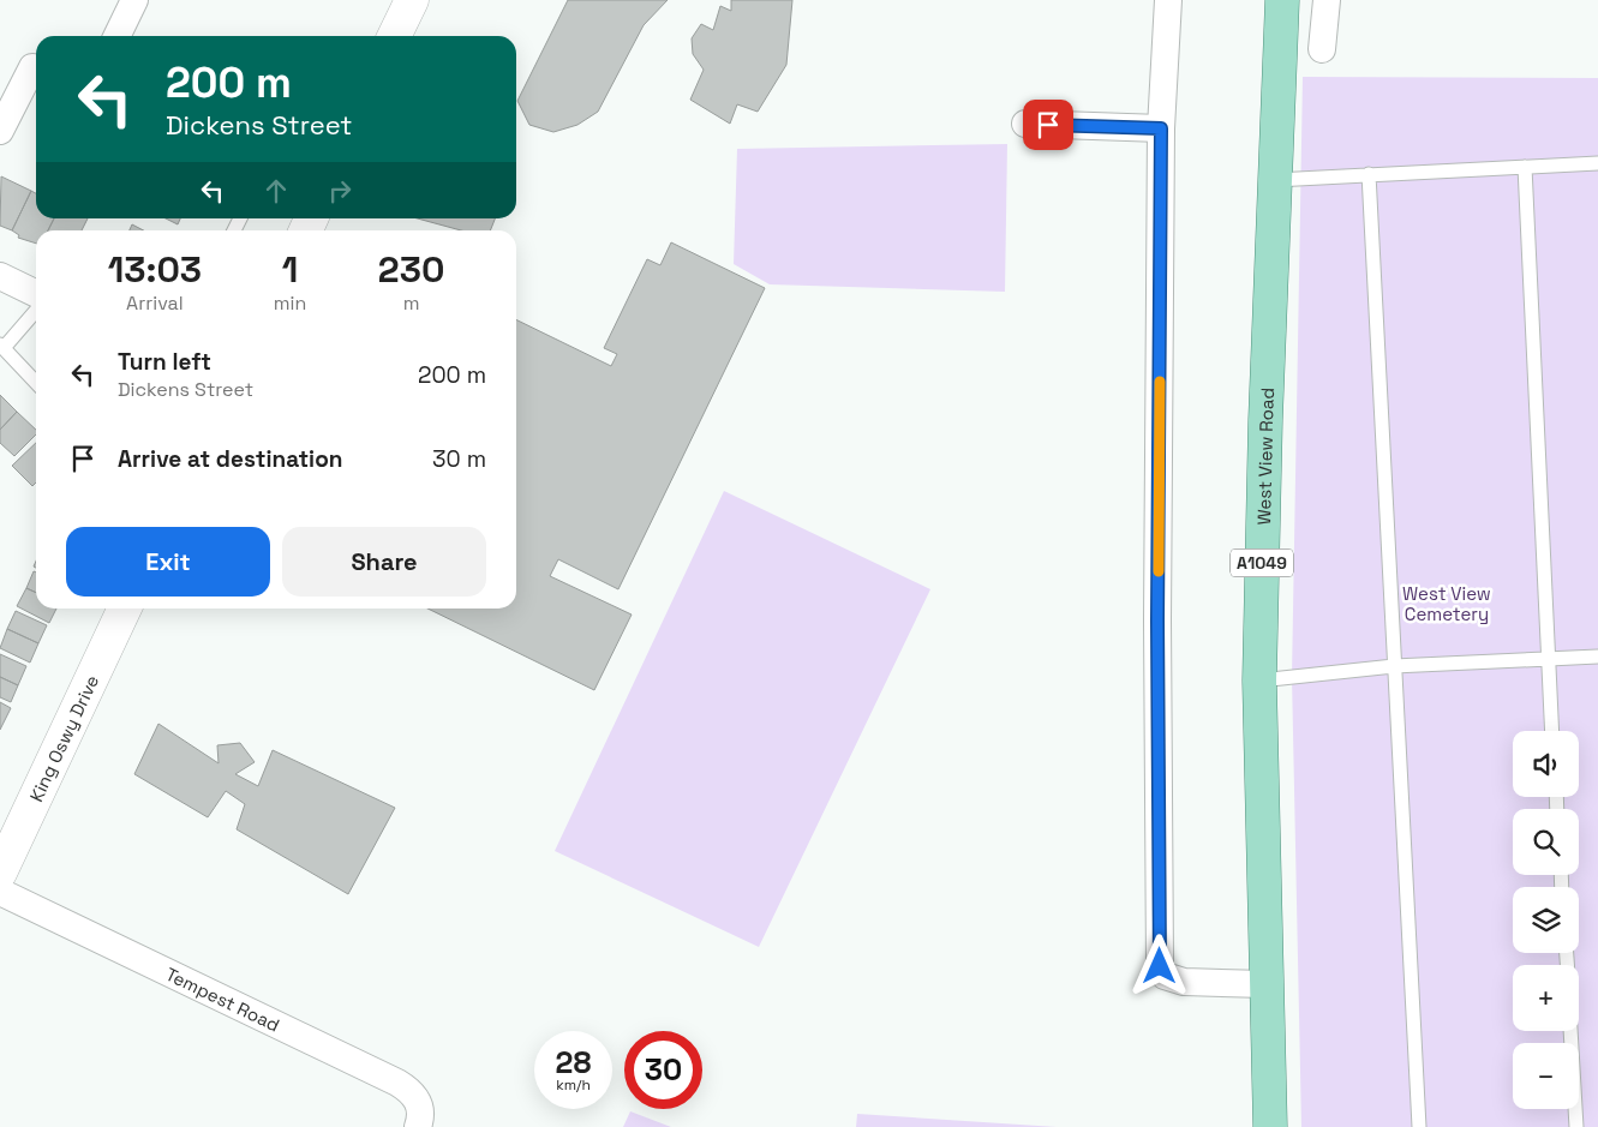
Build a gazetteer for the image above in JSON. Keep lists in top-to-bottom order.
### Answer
{
  "streets": {
    "main road": ["West View Road", "A1049"],
    "street": ["King Oswy Drive", "Tempest Road"]
  },
  "parks": ["West View Cemetery"],
  "page": {
    "turn": ["200 m", "Dickens Street"],
    "eta": [
      "13:03",
      "Arrival",
      "1",
      "min",
      "230",
      "m"
    ],
    "list": [
      {
        "name": "Turn left",
        "note": "Dickens Street",
        "value": "200 m"
      },
      {
        "name": "Arrive at destination",
        "value": "30 m"
      }
    ],
    "buttons": ["Exit", "Share"],
    "map_buttons": ["+", "−"],
    "speed": "28 km/h",
    "limit": "30"
  }
}
